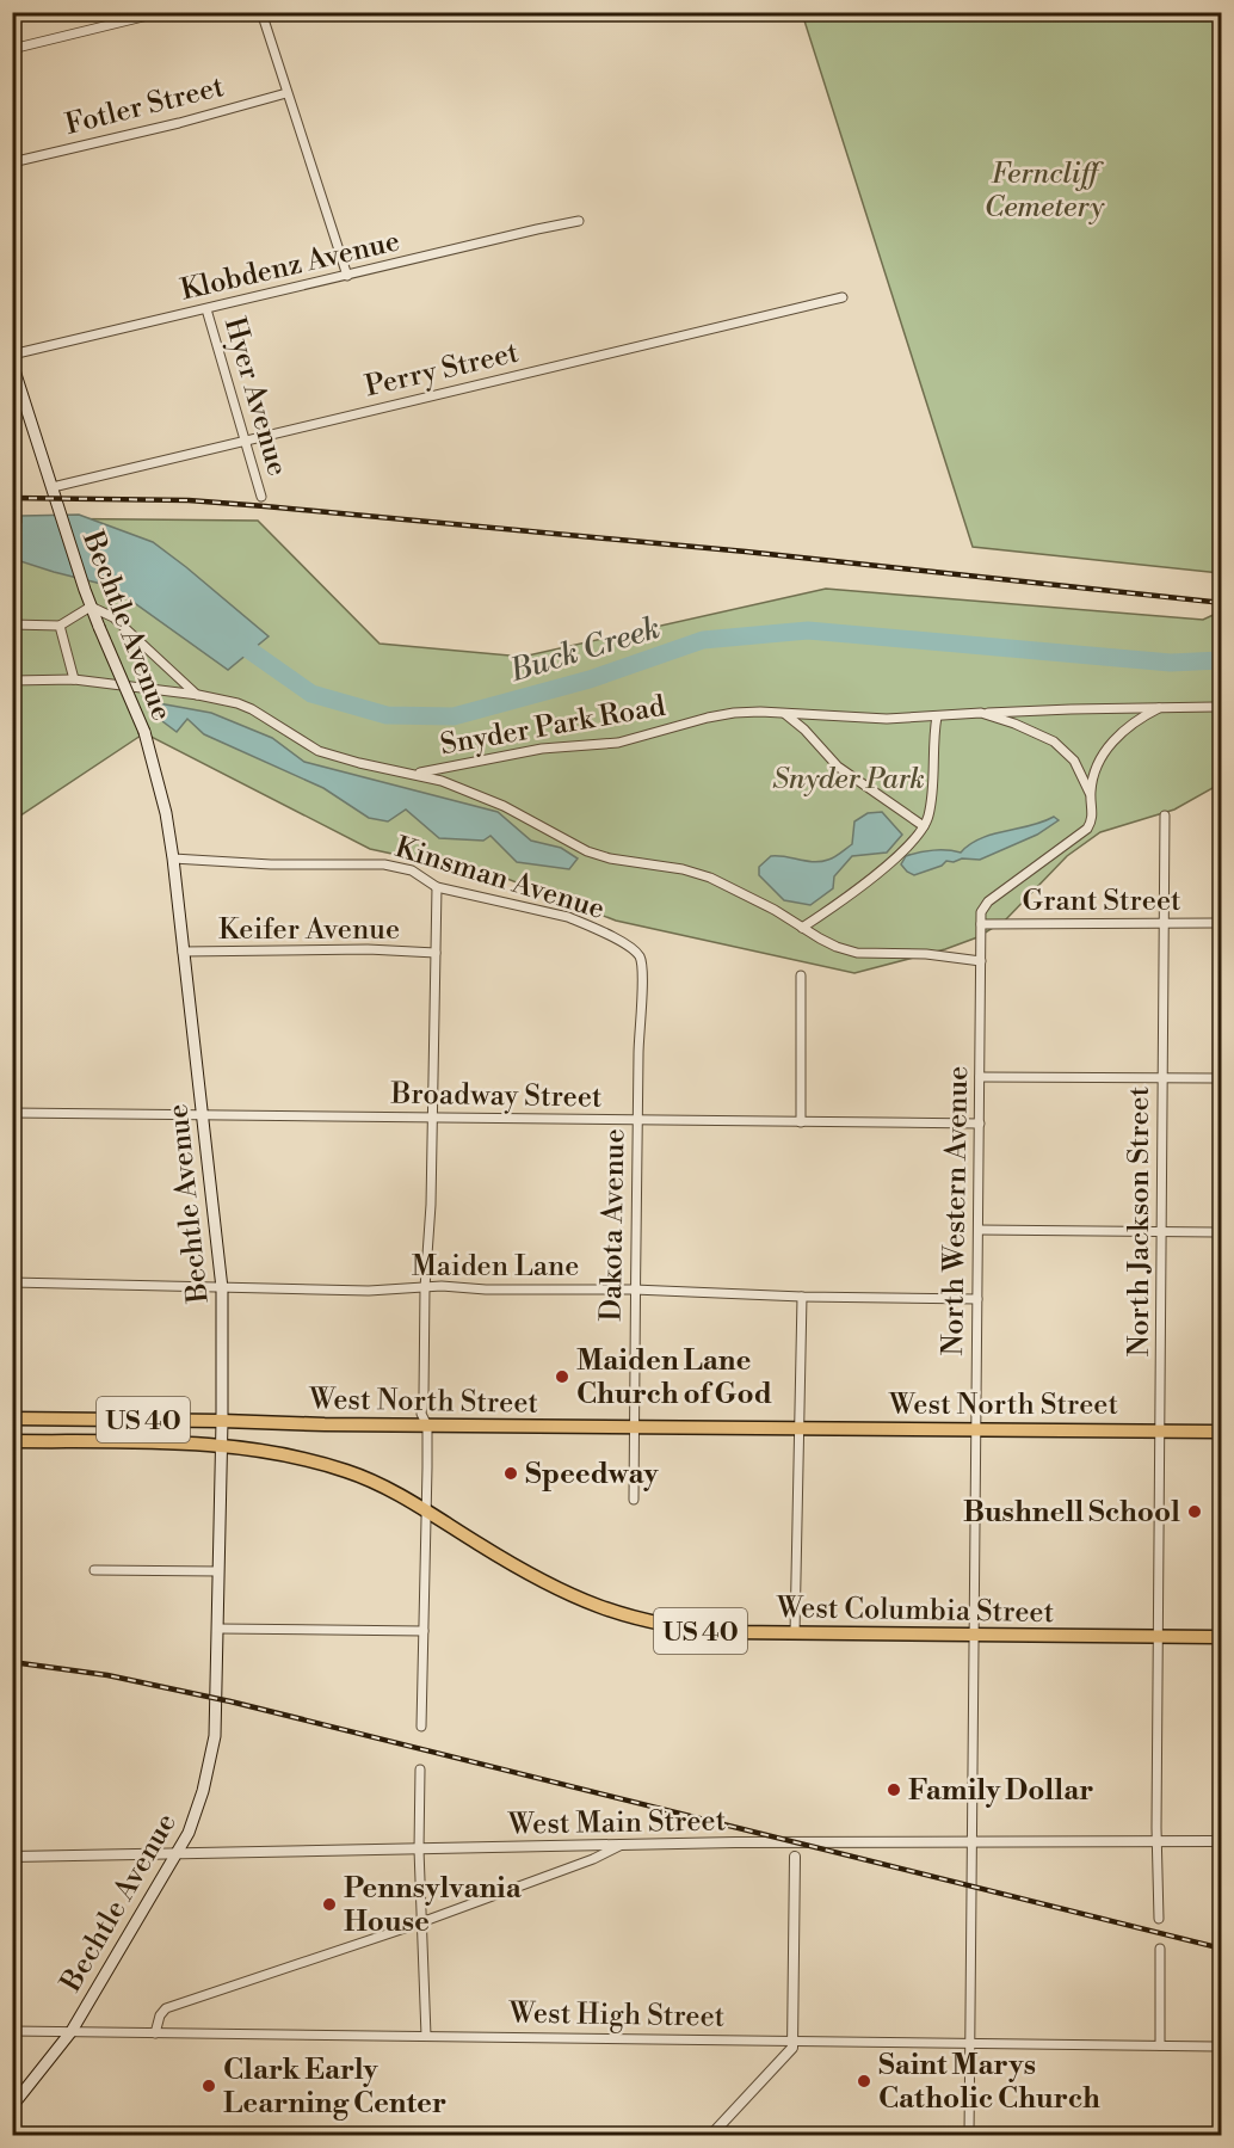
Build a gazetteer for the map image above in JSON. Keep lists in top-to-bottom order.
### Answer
{
  "streets": {
    "main road": [
      "Bechtle Avenue",
      "West North Street",
      "US 40",
      "West Columbia Street"
    ],
    "street": [
      "Fotler Street",
      "Klobdenz Avenue",
      "Perry Street",
      "Hyer Avenue",
      "Snyder Park Road",
      "Kinsman Avenue",
      "Grant Street",
      "Keifer Avenue",
      "Broadway Street",
      "North Western Avenue",
      "North Jackson Street",
      "Dakota Avenue",
      "Maiden Lane",
      "West Main Street",
      "West High Street"
    ]
  },
  "crossings": [
    ["Klobdenz Avenue", "Hyer Avenue"],
    ["Perry Street", "Hyer Avenue"],
    ["Perry Street", "Bechtle Avenue"],
    ["Bechtle Avenue", "Kinsman Avenue"],
    ["Bechtle Avenue", "Keifer Avenue"],
    ["Bechtle Avenue", "Broadway Street"],
    ["Bechtle Avenue", "Maiden Lane"],
    ["Bechtle Avenue", "West North Street"],
    ["Bechtle Avenue", "US 40"],
    ["Bechtle Avenue", "West Columbia Street"],
    ["Bechtle Avenue", "West Main Street"],
    ["Bechtle Avenue", "West High Street"],
    ["Snyder Park Road", "North Western Avenue"],
    ["Kinsman Avenue", "Dakota Avenue"],
    ["Grant Street", "North Western Avenue"],
    ["Grant Street", "North Jackson Street"],
    ["Broadway Street", "North Western Avenue"],
    ["Broadway Street", "Dakota Avenue"],
    ["North Western Avenue", "Maiden Lane"],
    ["North Western Avenue", "West North Street"],
    ["North Western Avenue", "West Columbia Street"],
    ["North Western Avenue", "West Main Street"],
    ["North Western Avenue", "West High Street"],
    ["North Jackson Street", "West North Street"],
    ["North Jackson Street", "West Columbia Street"],
    ["North Jackson Street", "West Main Street"],
    ["Dakota Avenue", "Maiden Lane"],
    ["Dakota Avenue", "West North Street"],
    ["US 40", "West Columbia Street"]
  ],
  "water": ["Buck Creek"],
  "parks": ["Ferncliff Cemetery", "Snyder Park"],
  "places": [
    "Maiden Lane Church of God",
    "Speedway",
    "Bushnell School",
    "Family Dollar",
    "Pennsylvania House",
    "Saint Marys Catholic Church",
    "Clark Early Learning Center"
  ]
}
